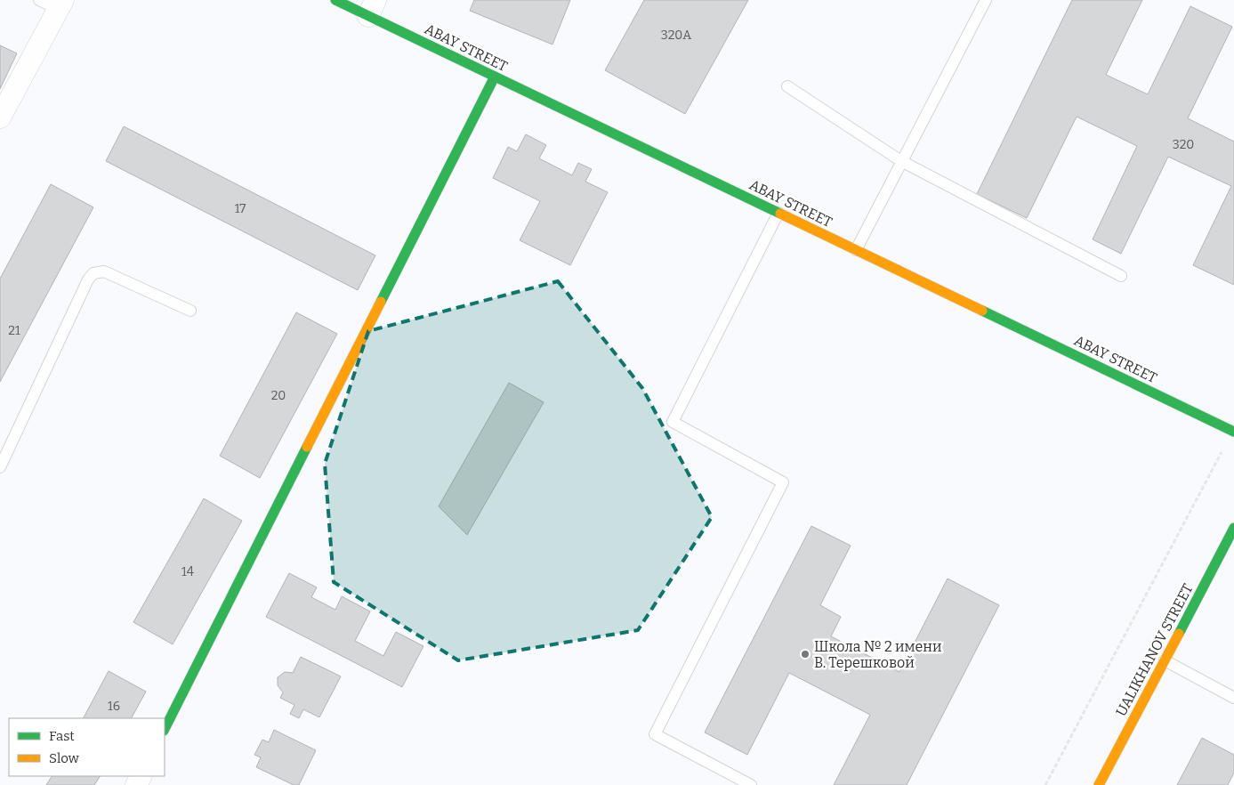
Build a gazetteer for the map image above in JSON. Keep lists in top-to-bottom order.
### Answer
{
  "streets": {
    "main road": ["ABAY STREET", "UALIKHANOV STREET"]
  },
  "places": ["Школа № 2 имени В. Терешковой"],
  "house_numbers": [
    "320А",
    "320",
    "17",
    "21",
    "20",
    "14",
    "16"
  ],
  "legend": ["Fast", "Slow"]
}
